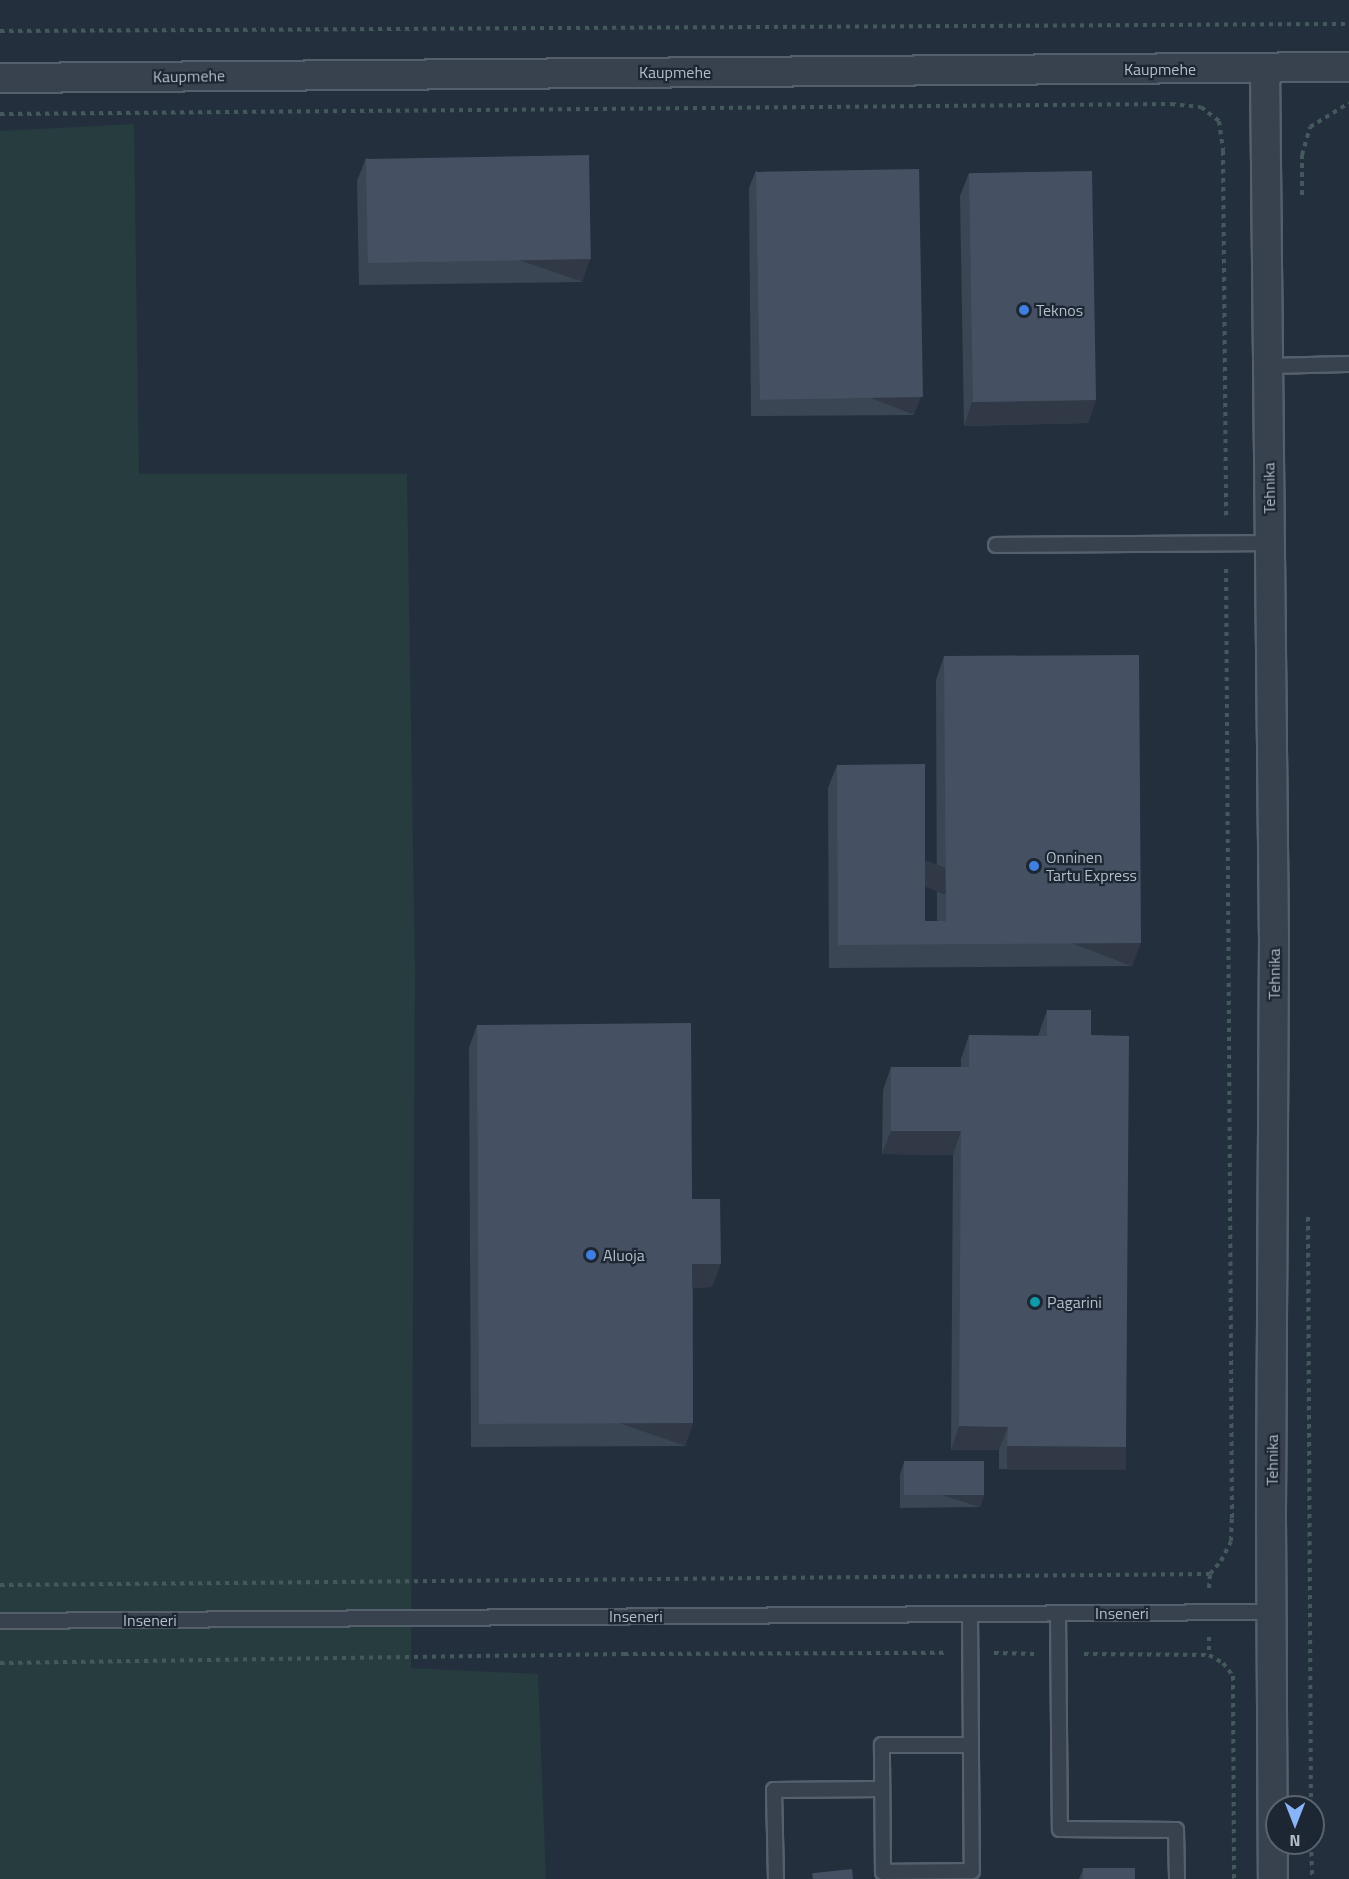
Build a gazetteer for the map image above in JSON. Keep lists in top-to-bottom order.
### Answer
{
  "streets": {
    "street": ["Kaupmehe", "Tehnika"],
    "lane": ["Inseneri"]
  },
  "crossings": [
    ["Kaupmehe", "Tehnika"],
    ["Tehnika", "Inseneri"]
  ],
  "places": [
    "Teknos",
    "Onninen Tartu Express",
    "Aluoja",
    "Pagarini"
  ],
  "north": "bottom"
}
